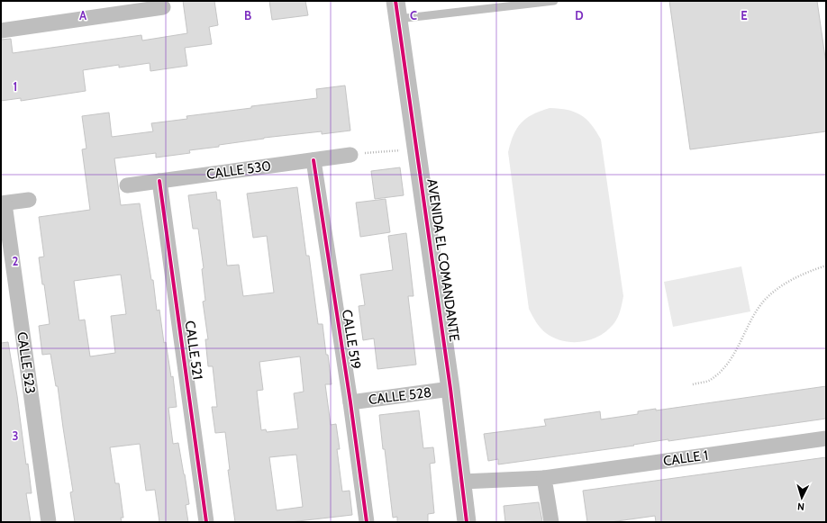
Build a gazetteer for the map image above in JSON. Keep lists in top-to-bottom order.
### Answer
{
  "streets": {
    "street": [
      "CALLE 530",
      "AVENIDA EL COMANDANTE",
      "CALLE 519",
      "CALLE 521",
      "CALLE 523",
      "CALLE 528",
      "CALLE 1"
    ]
  },
  "crossings": [
    ["CALLE 530", "CALLE 519"],
    ["CALLE 530", "CALLE 521"],
    ["AVENIDA EL COMANDANTE", "CALLE 528"],
    ["AVENIDA EL COMANDANTE", "CALLE 1"],
    ["CALLE 519", "CALLE 528"]
  ],
  "north": "bottom",
  "grid": {
    "columns": [
      "A",
      "B",
      "C",
      "D",
      "E"
    ],
    "rows": ["1", "2", "3"]
  }
}
